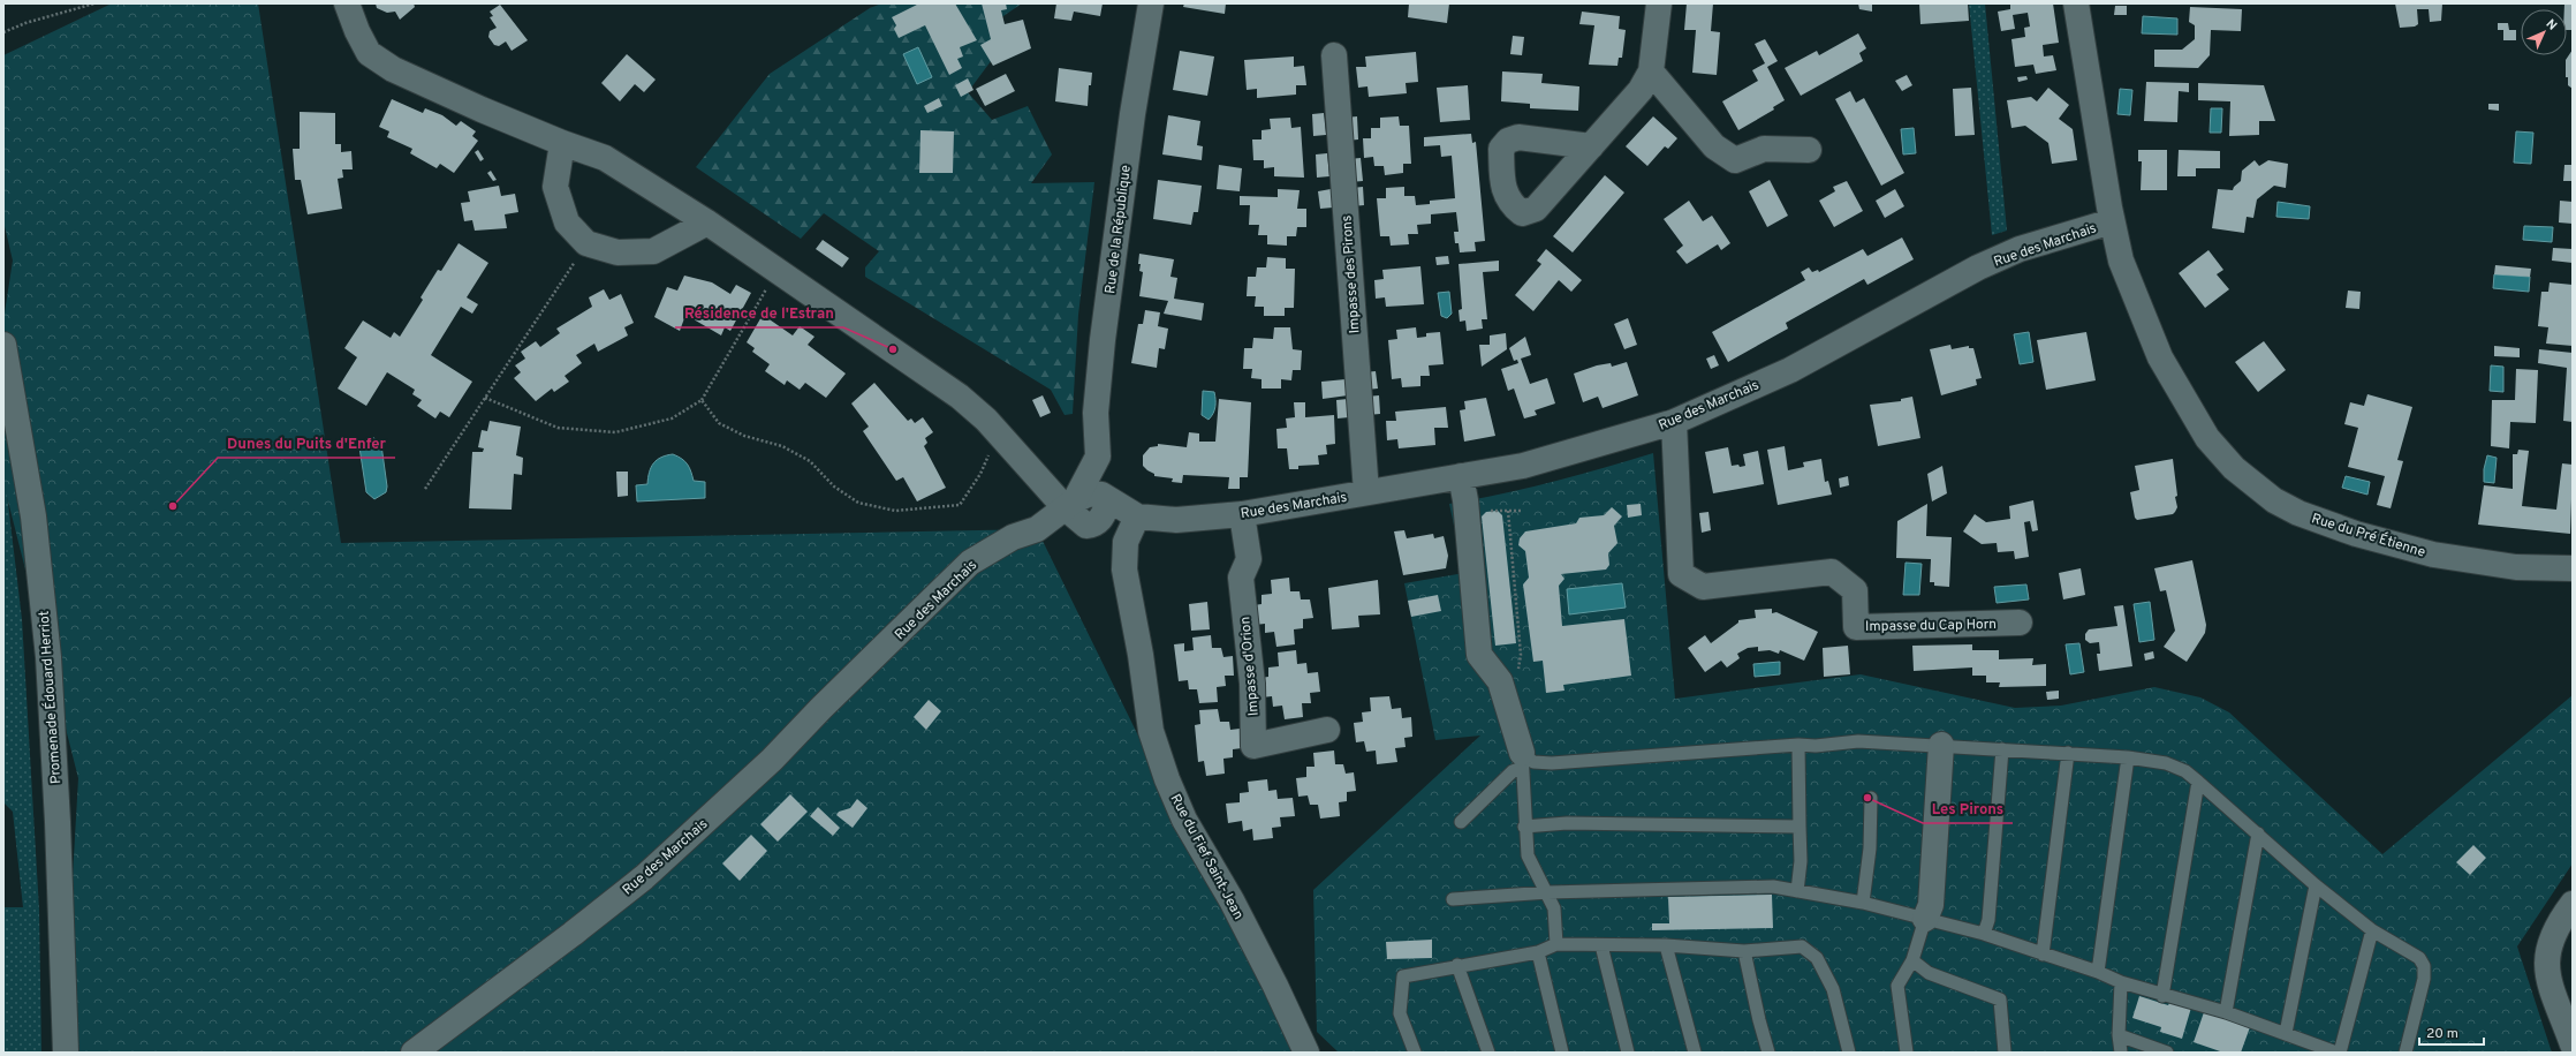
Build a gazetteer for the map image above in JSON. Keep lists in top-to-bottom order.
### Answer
{
  "streets": {
    "street": [
      "Rue de la République",
      "Rue des Marchais",
      "Impasse des Pirons",
      "Rue du Pré Étienne",
      "Impasse du Cap Horn",
      "Impasse d'Orion",
      "Promenade Édouard Herriot",
      "Rue du Fief Saint-Jean"
    ]
  },
  "crossings": [
    ["Rue de la République", "Rue des Marchais"],
    ["Rue des Marchais", "Impasse des Pirons"],
    ["Rue des Marchais", "Rue du Pré Étienne"],
    ["Rue des Marchais", "Impasse du Cap Horn"],
    ["Rue des Marchais", "Impasse d'Orion"],
    ["Rue des Marchais", "Rue du Fief Saint-Jean"]
  ],
  "places": ["Résidence de l'Estran", "Dunes du Puits d'Enfer", "Les Pirons"],
  "scale_bar": "20 m",
  "north": "top right"
}
